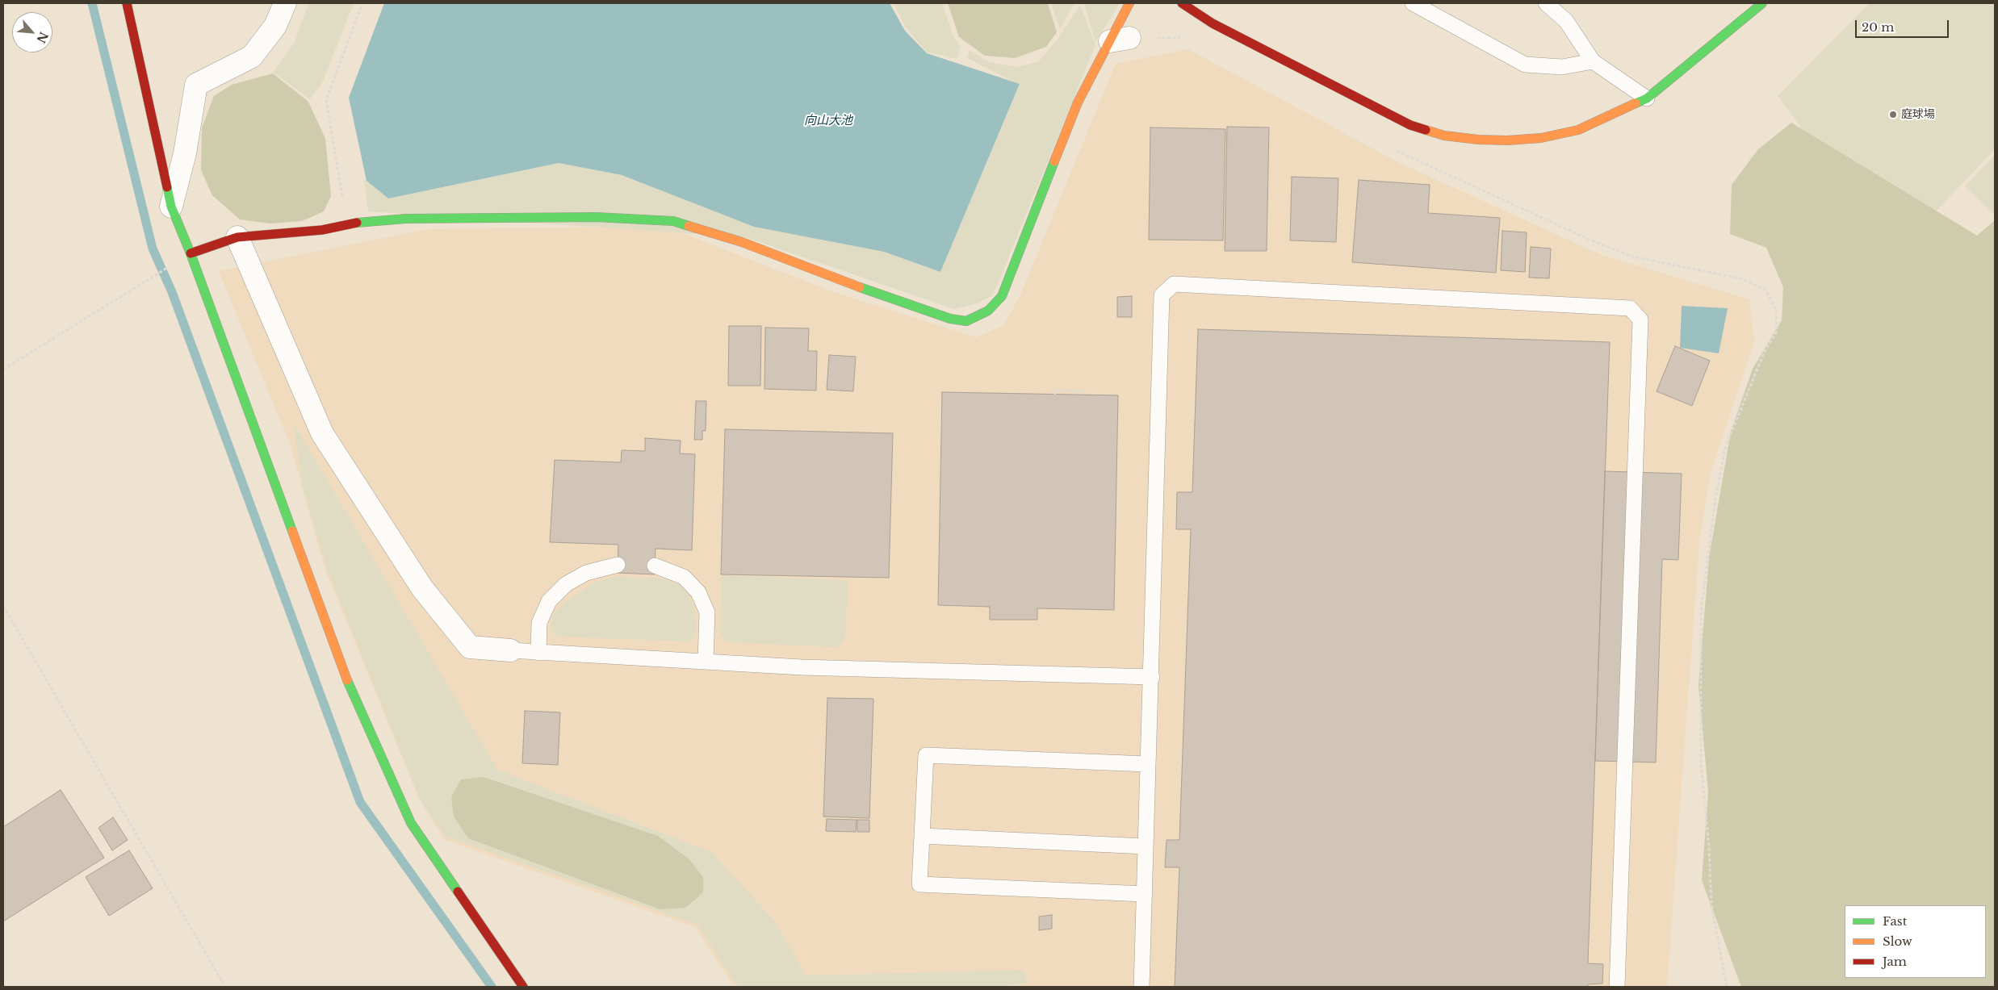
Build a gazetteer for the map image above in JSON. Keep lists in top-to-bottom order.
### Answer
{
  "water": ["向山大池"],
  "places": ["庭球場"],
  "legend": ["Fast", "Slow", "Jam"],
  "scale_bar": "20 m",
  "north": "bottom right"
}
